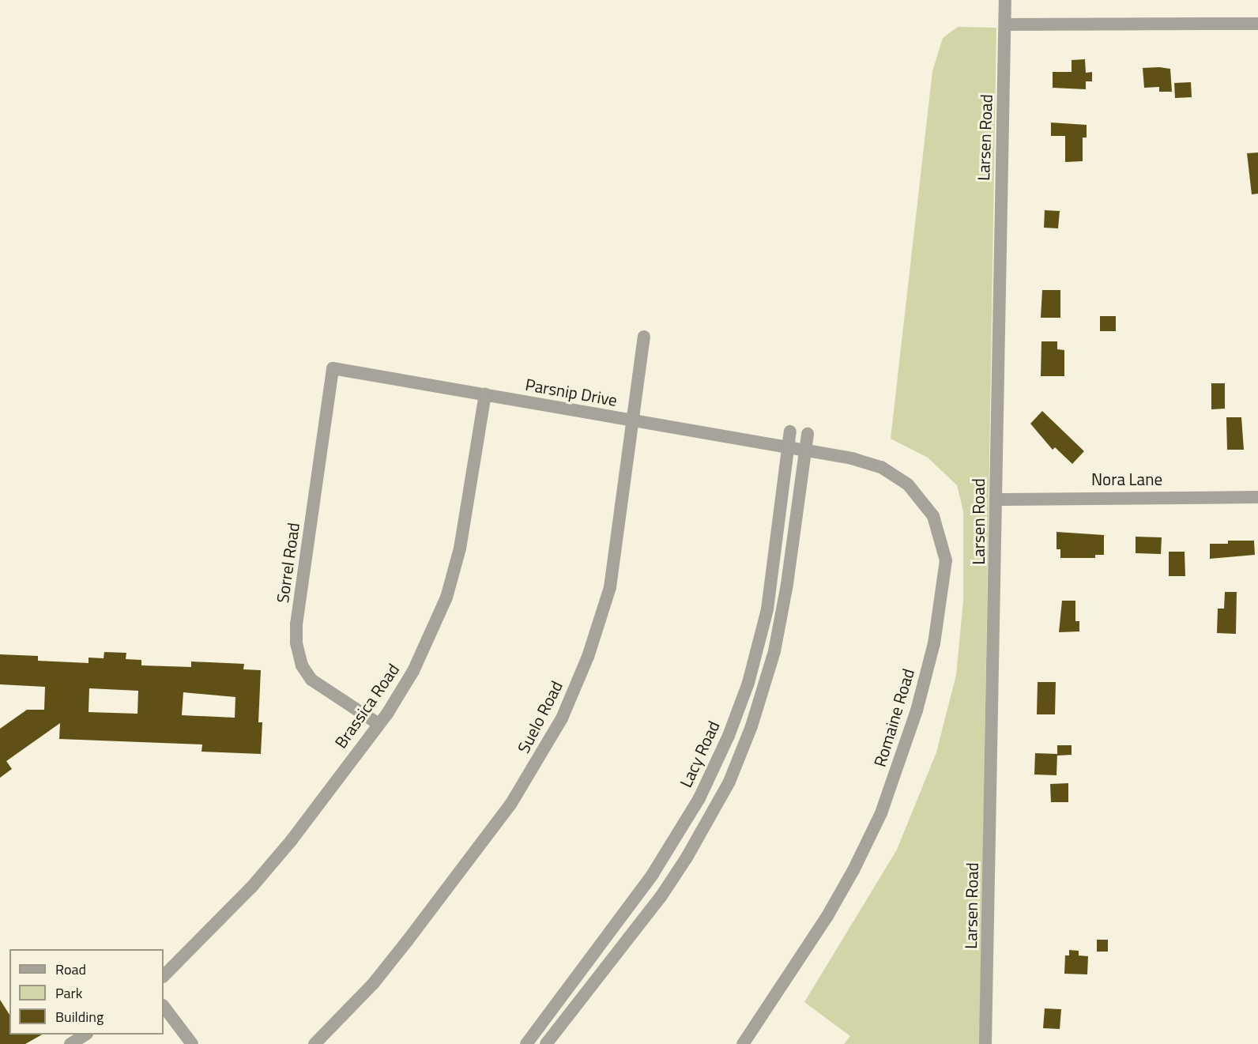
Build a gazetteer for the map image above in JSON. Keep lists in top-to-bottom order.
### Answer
{
  "streets": {
    "street": [
      "Larsen Road",
      "Parsnip Drive",
      "Nora Lane",
      "Sorrel Road",
      "Brassica Road",
      "Suelo Road",
      "Romaine Road",
      "Lacy Road"
    ]
  },
  "crossings": [
    ["Larsen Road", "Nora Lane"],
    ["Parsnip Drive", "Sorrel Road"],
    ["Parsnip Drive", "Brassica Road"],
    ["Parsnip Drive", "Suelo Road"],
    ["Parsnip Drive", "Romaine Road"],
    ["Parsnip Drive", "Lacy Road"],
    ["Sorrel Road", "Brassica Road"]
  ],
  "legend": ["Road", "Park", "Building"]
}
